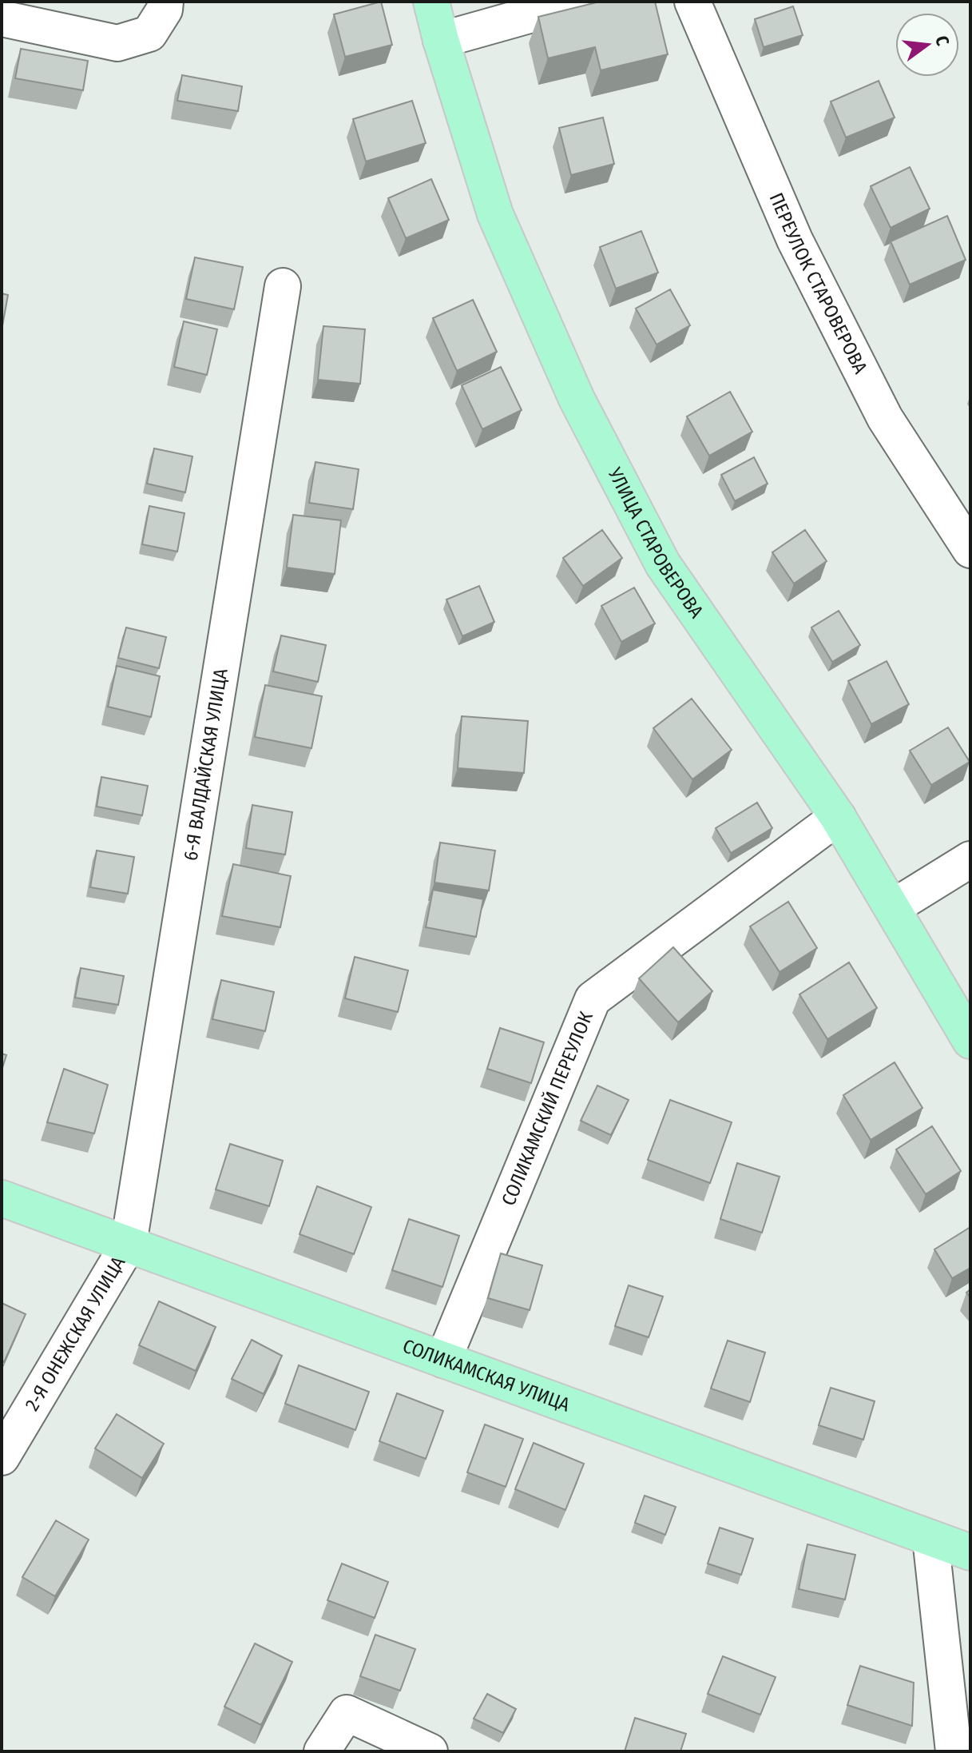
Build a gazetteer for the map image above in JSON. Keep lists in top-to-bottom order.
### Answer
{
  "streets": {
    "main road": ["УЛИЦА СТАРОВЕРОВА", "СОЛИКАМСКАЯ УЛИЦА"],
    "street": [
      "ПЕРЕУЛОК СТАРОВЕРОВА",
      "6-Я ВАЛДАЙСКАЯ УЛИЦА",
      "СОЛИКАМСКИЙ ПЕРЕУЛОК",
      "2-Я ОНЕЖСКАЯ УЛИЦА"
    ]
  },
  "crossings": [
    ["УЛИЦА СТАРОВЕРОВА", "СОЛИКАМСКИЙ ПЕРЕУЛОК"],
    ["6-Я ВАЛДАЙСКАЯ УЛИЦА", "2-Я ОНЕЖСКАЯ УЛИЦА"],
    ["6-Я ВАЛДАЙСКАЯ УЛИЦА", "СОЛИКАМСКАЯ УЛИЦА"],
    ["СОЛИКАМСКИЙ ПЕРЕУЛОК", "СОЛИКАМСКАЯ УЛИЦА"],
    ["2-Я ОНЕЖСКАЯ УЛИЦА", "СОЛИКАМСКАЯ УЛИЦА"]
  ],
  "north": "right"
}
